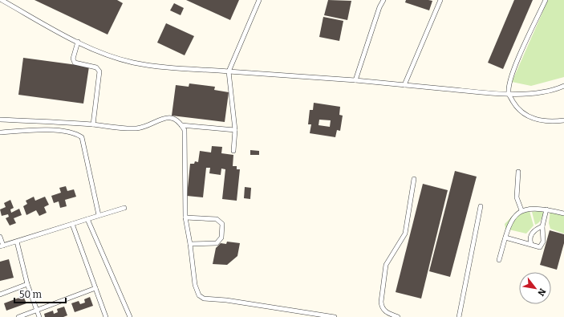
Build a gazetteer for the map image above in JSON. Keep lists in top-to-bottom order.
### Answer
{
  "scale_bar": "50 m",
  "north": "bottom right"
}
